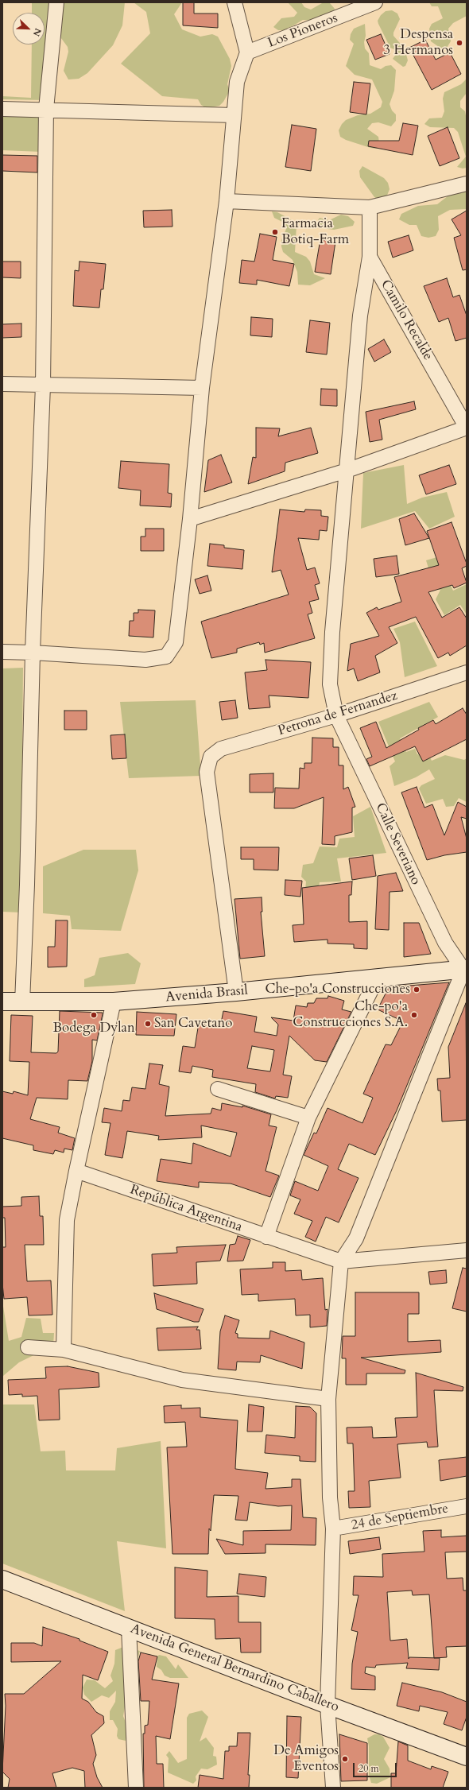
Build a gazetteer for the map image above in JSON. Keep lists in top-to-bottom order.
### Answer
{
  "streets": {
    "main road": ["Avenida Brasil", "Avenida General Bernardino Caballero"],
    "street": [
      "Los Pioneros",
      "Camilo Recalde",
      "Petrona de Fernandez",
      "Calle Severiano",
      "República Argentina",
      "24 de Septiembre"
    ]
  },
  "crossings": [
    ["Camilo Recalde", "Calle Severiano"],
    ["Petrona de Fernandez", "Calle Severiano"],
    ["Petrona de Fernandez", "Avenida Brasil"],
    ["Calle Severiano", "Avenida Brasil"]
  ],
  "places": [
    "Despensa 3 Hermanos",
    "Farmacia Botiq-Farm",
    "Che-po'a Construcciones",
    "Bodega Dylan",
    "Che-po'a Construcciones S.A.",
    "San Cavetano",
    "De Amigos Eventos"
  ],
  "scale_bar": "20 m",
  "north": "bottom right"
}
